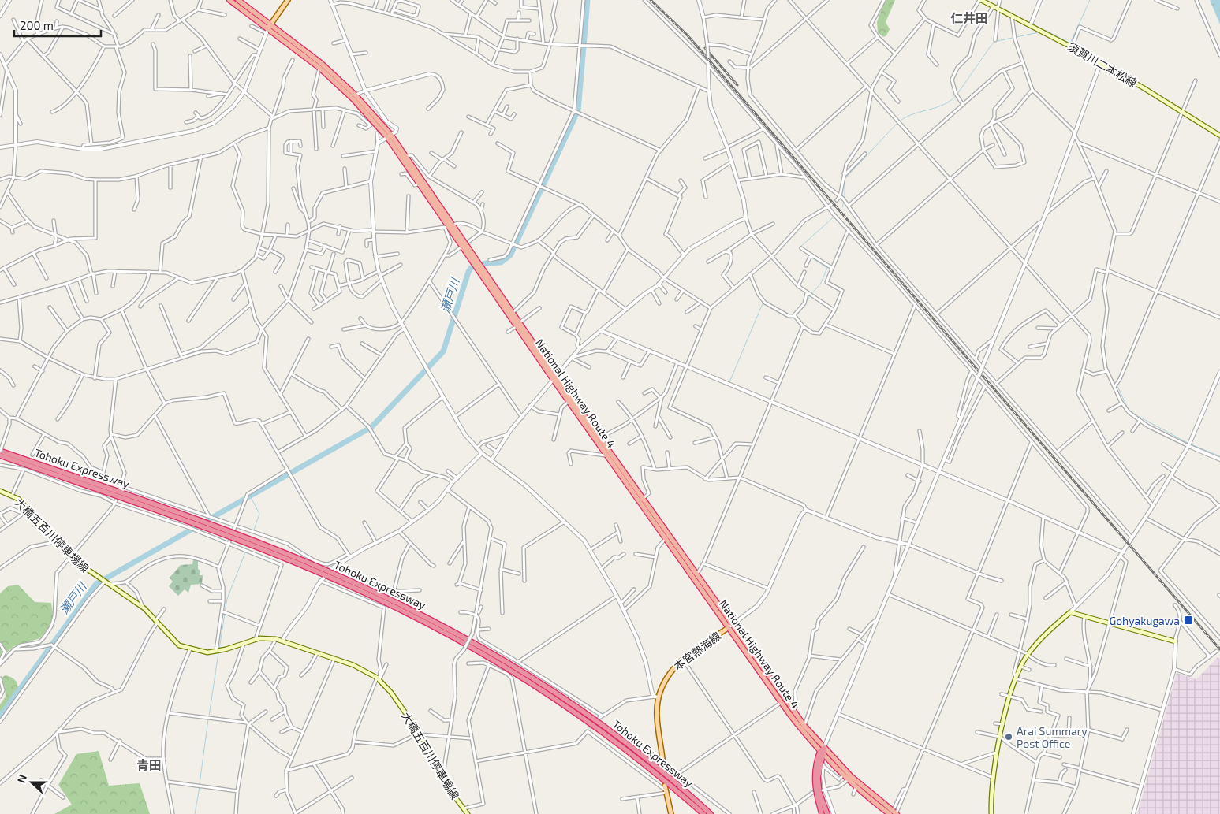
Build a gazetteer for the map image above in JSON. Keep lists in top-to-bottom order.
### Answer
{
  "streets": {
    "highway": ["National Highway Route 4", "Tohoku Expressway"],
    "main road": ["須賀川二本松線", "大橋五百川停車場線", "本宮熱海線"]
  },
  "crossings": [
    ["National Highway Route 4", "本宮熱海線"]
  ],
  "districts": ["仁井田", "青田"],
  "water": ["瀬戸川"],
  "places": {
    "transit": ["Gohyakugawa"],
    "other": ["Arai Summary Post Office"]
  },
  "scale_bar": "200 m",
  "north": "left"
}
